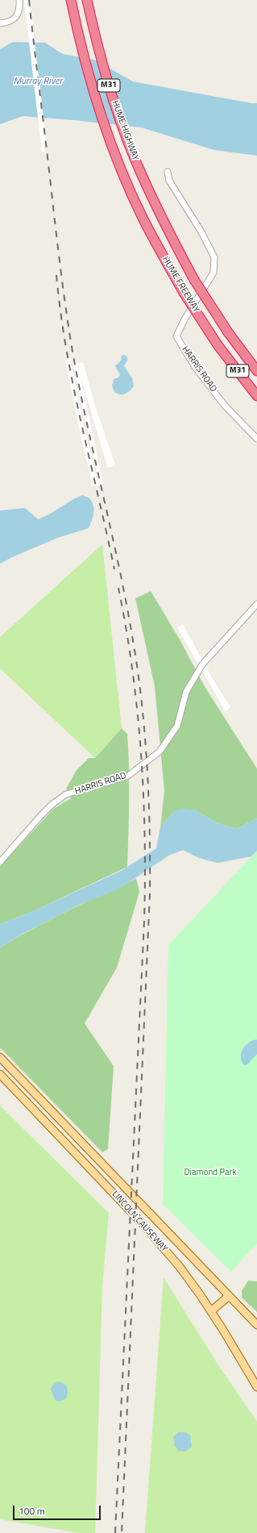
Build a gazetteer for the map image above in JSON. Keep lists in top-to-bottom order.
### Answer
{
  "streets": {
    "highway": ["M31", "HUME HIGHWAY", "HUME FREEWAY"],
    "main road": ["LINCOLN CAUSEWAY"],
    "street": ["HARRIS ROAD"]
  },
  "crossings": [
    ["HUME HIGHWAY", "HUME FREEWAY"]
  ],
  "water": ["Murray River"],
  "parks": ["Diamond Park"],
  "scale_bar": "100 m"
}
